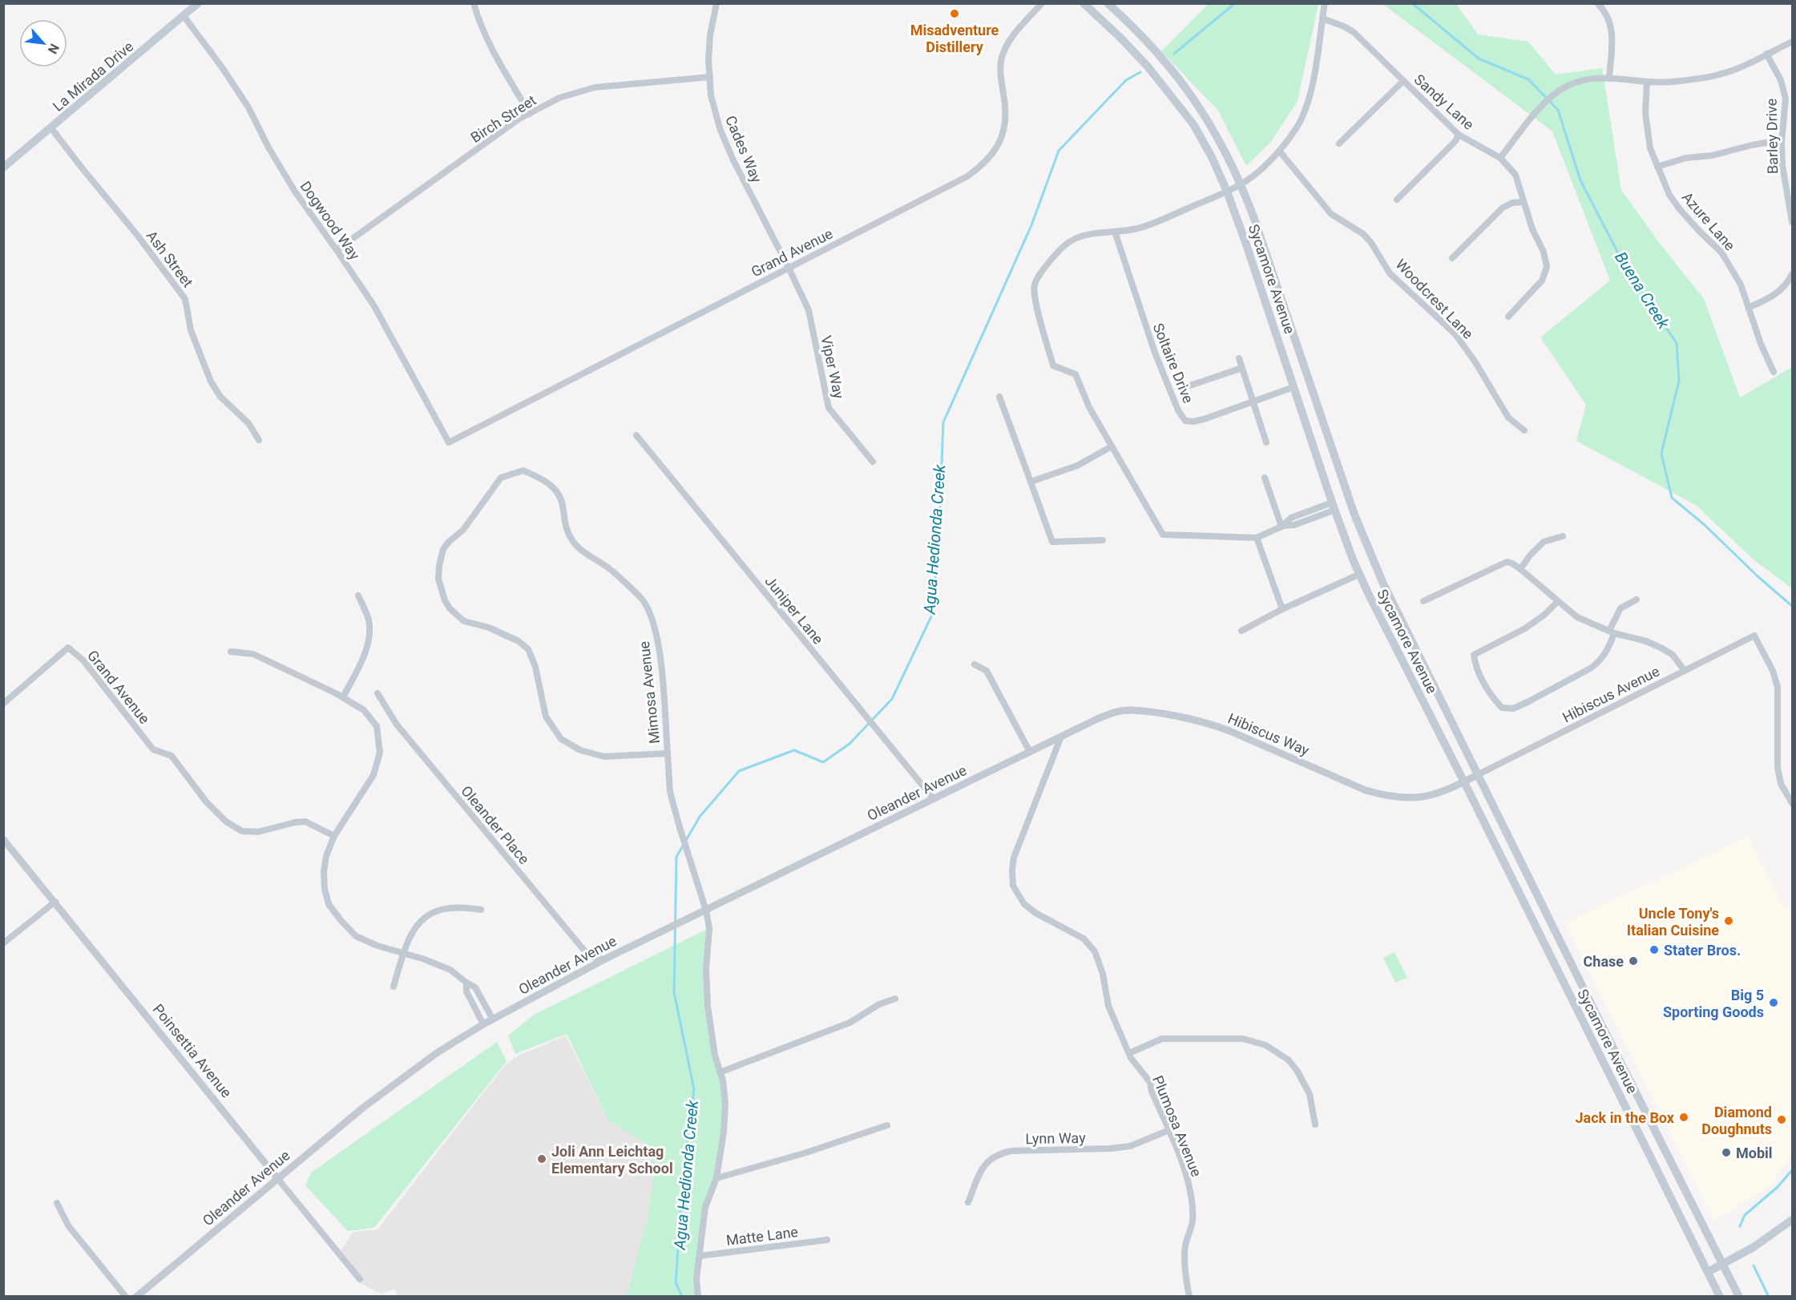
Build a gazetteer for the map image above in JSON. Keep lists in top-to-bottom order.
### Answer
{
  "streets": {
    "main road": ["La Mirada Drive", "Sycamore Avenue"],
    "street": [
      "Sandy Lane",
      "Birch Street",
      "Barley Drive",
      "Cades Way",
      "Dogwood Way",
      "Azure Lane",
      "Grand Avenue",
      "Ash Street",
      "Woodcrest Lane",
      "Soltaire Drive",
      "Viper Way",
      "Juniper Lane",
      "Mimosa Avenue",
      "Hibiscus Avenue",
      "Hibiscus Way",
      "Oleander Avenue",
      "Oleander Place",
      "Poinsettia Avenue",
      "Plumosa Avenue",
      "Lynn Way",
      "Matte Lane"
    ]
  },
  "crossings": [
    ["La Mirada Drive", "Dogwood Way"],
    ["La Mirada Drive", "Ash Street"],
    ["Birch Street", "Cades Way"],
    ["Birch Street", "Dogwood Way"],
    ["Cades Way", "Grand Avenue"],
    ["Cades Way", "Viper Way"],
    ["Dogwood Way", "Grand Avenue"],
    ["Grand Avenue", "Viper Way"],
    ["Sycamore Avenue", "Soltaire Drive"],
    ["Sycamore Avenue", "Hibiscus Avenue"],
    ["Sycamore Avenue", "Hibiscus Way"],
    ["Juniper Lane", "Oleander Avenue"],
    ["Mimosa Avenue", "Oleander Avenue"],
    ["Mimosa Avenue", "Matte Lane"],
    ["Hibiscus Avenue", "Hibiscus Way"],
    ["Hibiscus Way", "Oleander Avenue"],
    ["Hibiscus Way", "Plumosa Avenue"],
    ["Oleander Avenue", "Oleander Place"],
    ["Oleander Avenue", "Poinsettia Avenue"],
    ["Oleander Avenue", "Plumosa Avenue"],
    ["Plumosa Avenue", "Lynn Way"]
  ],
  "water": ["Buena Creek", "Agua Hedionda Creek"],
  "places": [
    "Misadventure Distillery",
    "Uncle Tony's Italian Cuisine",
    "Stater Bros.",
    "Chase",
    "Big 5 Sporting Goods",
    "Jack in the Box",
    "Diamond Doughnuts",
    "Mobil",
    "Joli Ann Leichtag Elementary School"
  ],
  "north": "bottom right"
}
